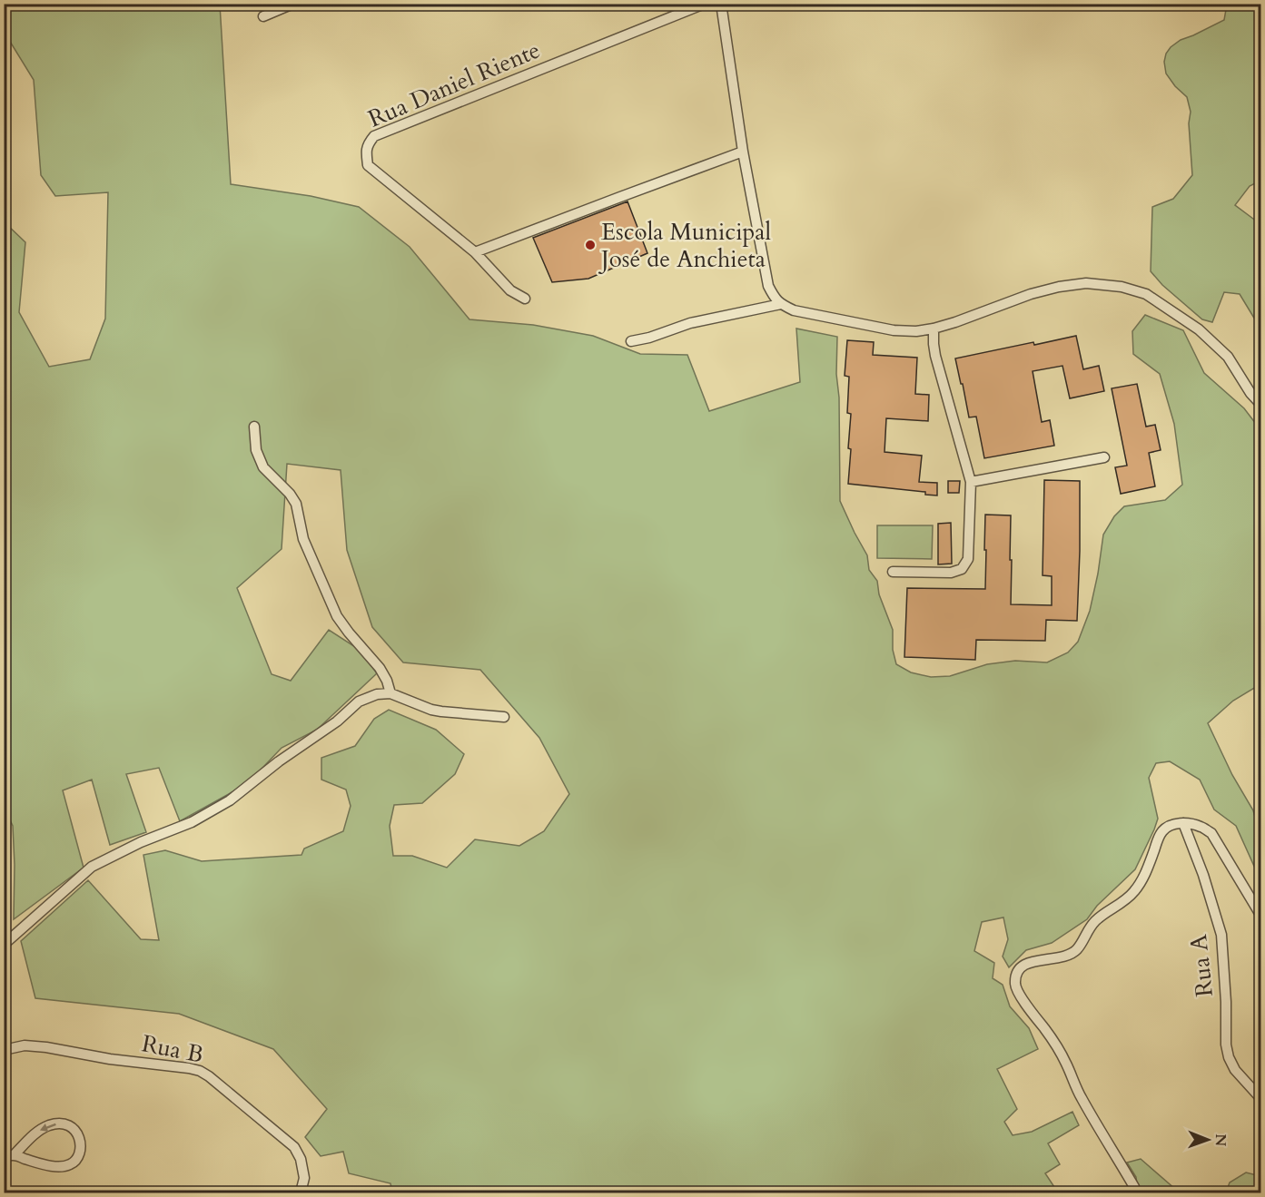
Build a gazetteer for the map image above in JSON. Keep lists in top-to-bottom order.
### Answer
{
  "streets": {
    "street": ["Rua Daniel Riente", "Rua A", "Rua B"]
  },
  "places": ["Escola Municipal José de Anchieta"],
  "north": "right"
}
